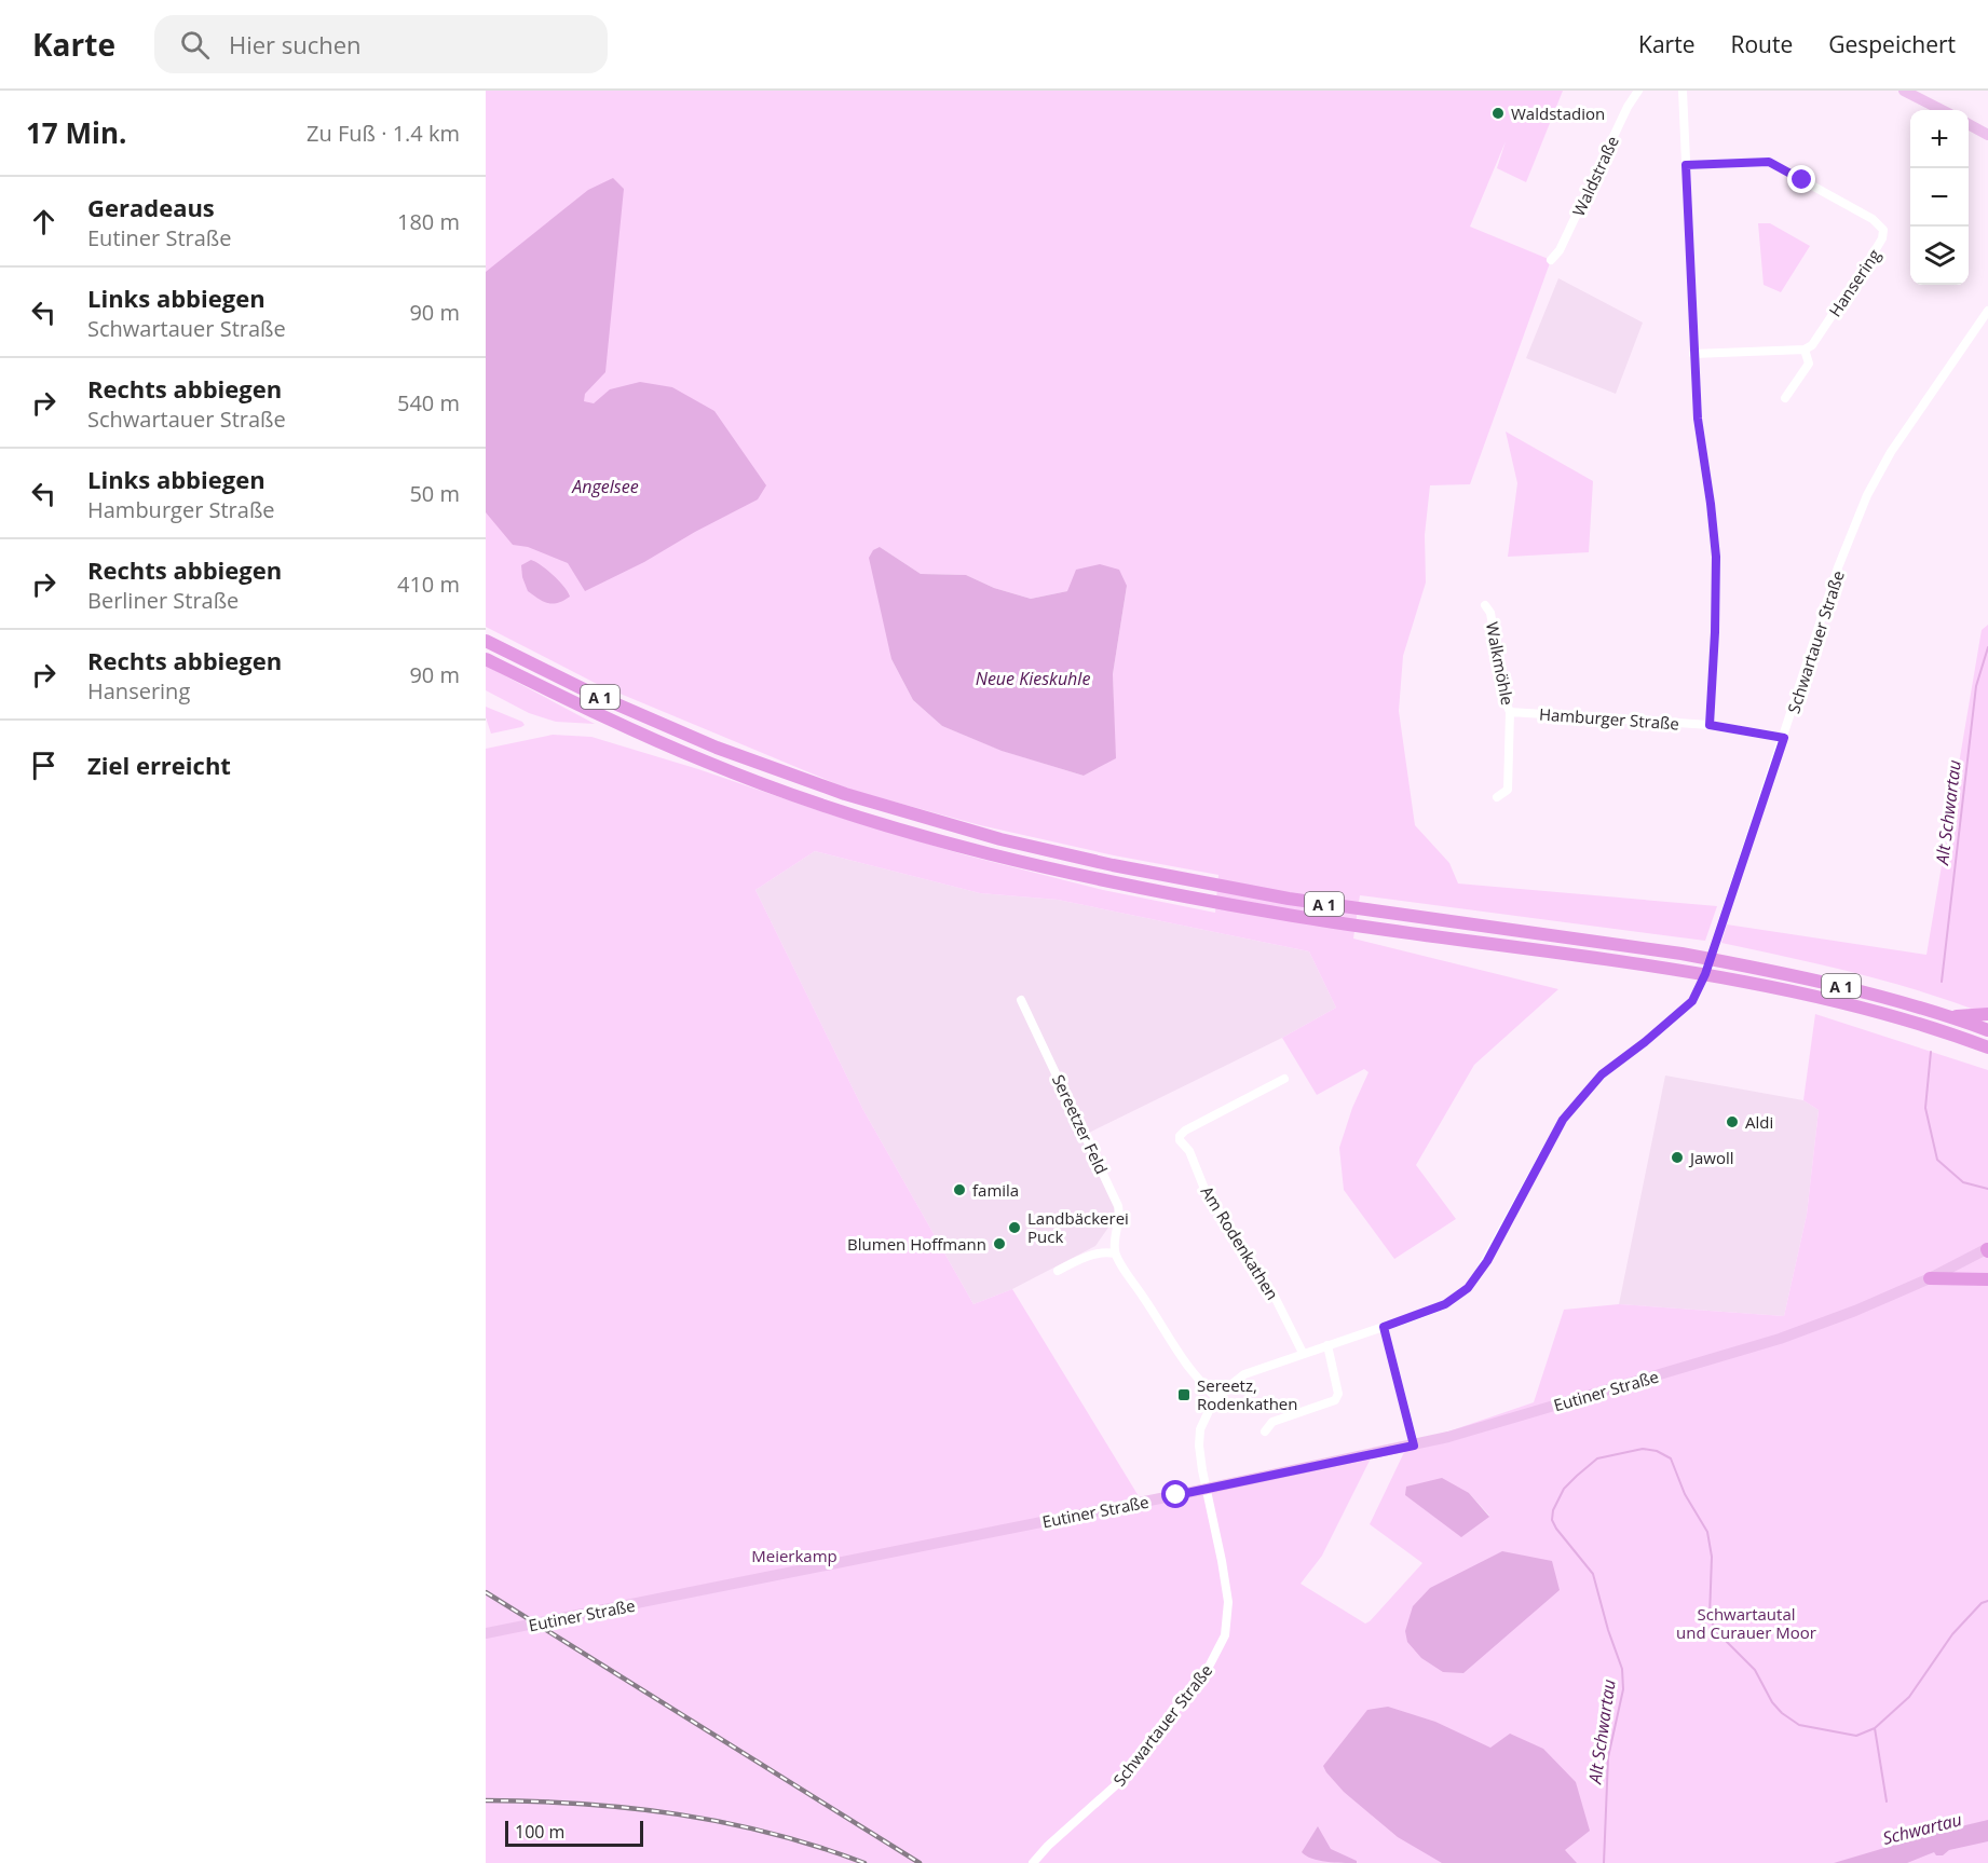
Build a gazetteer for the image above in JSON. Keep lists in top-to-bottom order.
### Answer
{
  "streets": {
    "highway": ["A 1"],
    "main road": ["Eutiner Straße"],
    "street": [
      "Waldstraße",
      "Hansering",
      "Schwartauer Straße",
      "Walkmöhle",
      "Hamburger Straße",
      "Sereetzer Feld",
      "Am Rodenkathen"
    ]
  },
  "crossings": [
    ["Schwartauer Straße", "Hamburger Straße"],
    ["Schwartauer Straße", "Am Rodenkathen"],
    ["Walkmöhle", "Hamburger Straße"]
  ],
  "water": [
    "Angelsee",
    "Neue Kieskuhle",
    "Alt Schwartau",
    "Schwartau"
  ],
  "parks": ["Meierkamp", "Schwartautal und Curauer Moor"],
  "places": {
    "other": [
      "Waldstadion",
      "Aldi",
      "Jawoll",
      "famila",
      "Landbäckerei Puck",
      "Blumen Hoffmann"
    ],
    "transit": ["Sereetz, Rodenkathen"]
  },
  "scale_bar": "100 m",
  "page": {
    "header": "Karte",
    "search": "Hier suchen",
    "nav": ["Karte", "Route", "Gespeichert"],
    "heading": ["17 Min.", "Zu Fuß · 1.4 km"],
    "map_buttons": ["+", "−"],
    "list": [
      ["Geradeaus", "Eutiner Straße", "180 m"],
      ["Links abbiegen", "Schwartauer Straße", "90 m"],
      ["Rechts abbiegen", "Schwartauer Straße", "540 m"],
      ["Links abbiegen", "Hamburger Straße", "50 m"],
      ["Rechts abbiegen", "Berliner Straße", "410 m"],
      ["Rechts abbiegen", "Hansering", "90 m"],
      "Ziel erreicht"
    ],
    "scale": "100 m"
  }
}
